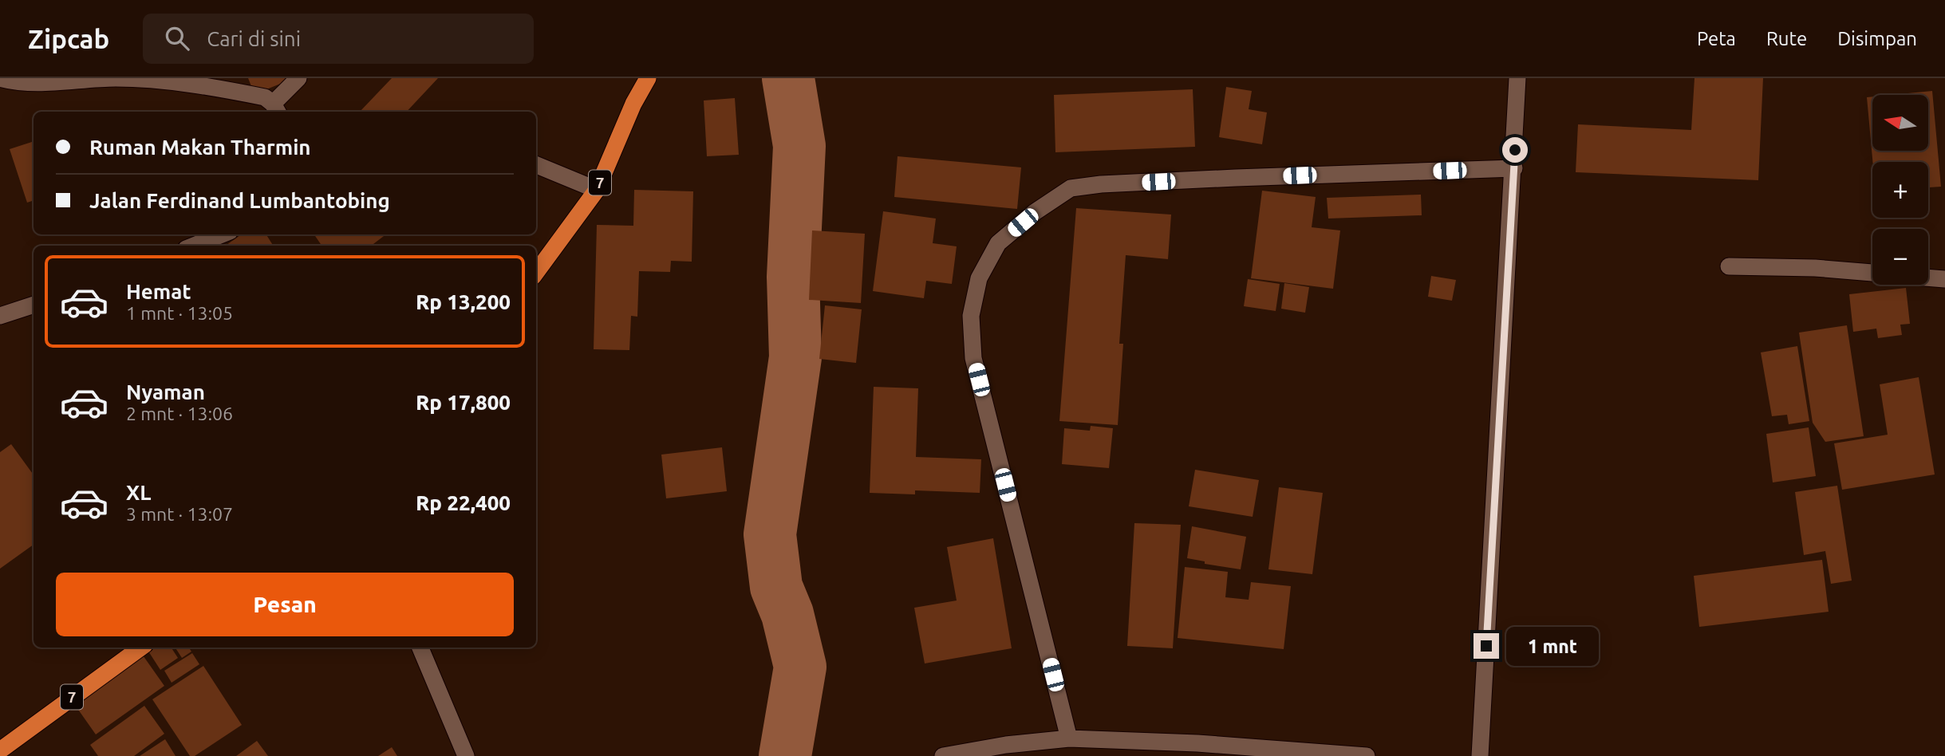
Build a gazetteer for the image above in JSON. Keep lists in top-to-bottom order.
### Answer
{
  "streets": {
    "highway": ["7"]
  },
  "north": "left",
  "page": {
    "header": "Zipcab",
    "search": "Cari di sini",
    "nav": ["Peta", "Rute", "Disimpan"],
    "map_buttons": ["+", "−"],
    "banner": ["Ruman Makan Tharmin", "Jalan Ferdinand Lumbantobing"],
    "list": [
      {
        "name": "Hemat",
        "note": "1 mnt · 13:05",
        "value": "Rp 13,200"
      },
      {
        "name": "Nyaman",
        "note": "2 mnt · 13:06",
        "value": "Rp 17,800"
      },
      {
        "name": "XL",
        "note": "3 mnt · 13:07",
        "value": "Rp 22,400"
      }
    ],
    "buttons": "Pesan",
    "bubble": "1 mnt"
  }
}
